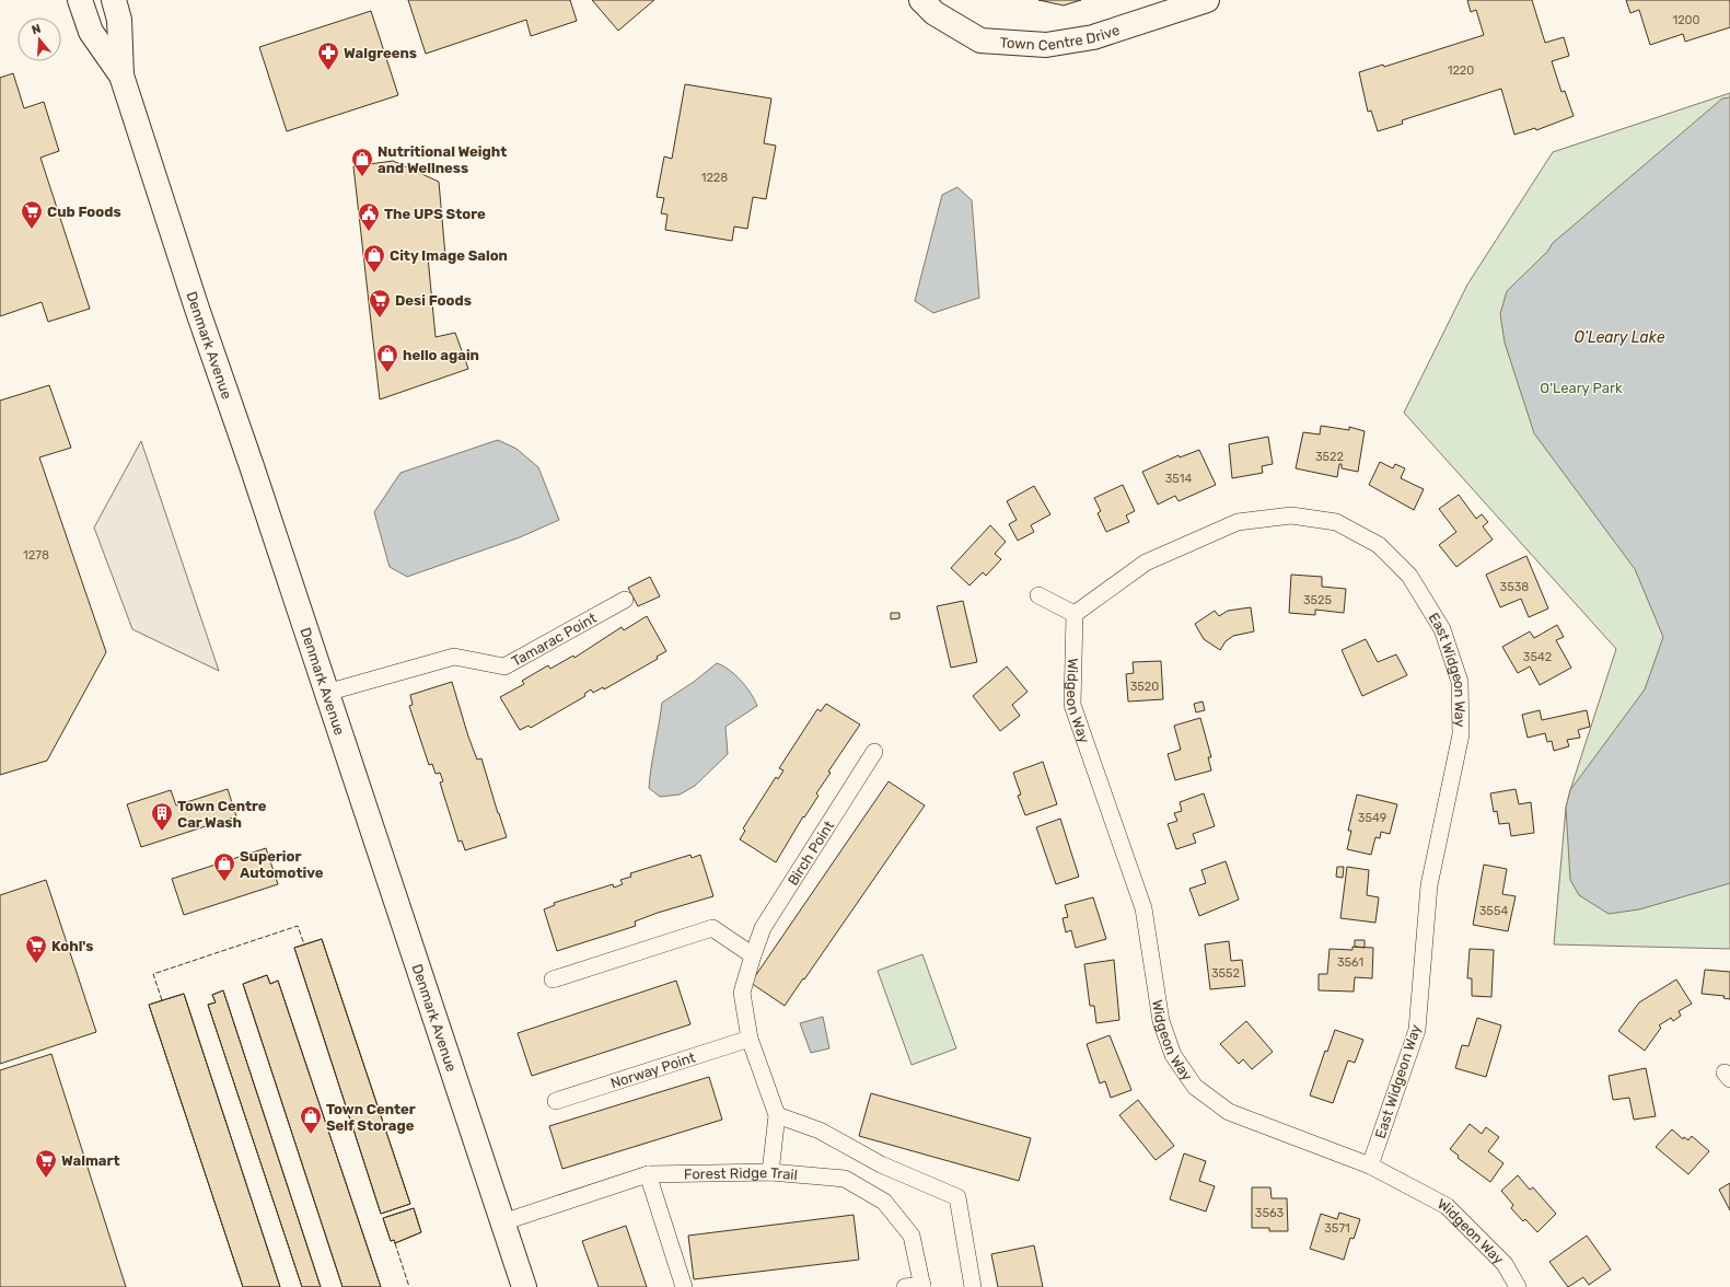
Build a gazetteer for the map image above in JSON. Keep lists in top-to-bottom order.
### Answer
{
  "streets": {
    "street": [
      "Town Centre Drive",
      "Denmark Avenue",
      "Tamarac Point",
      "East Widgeon Way",
      "Widgeon Way",
      "Birch Point",
      "Norway Point",
      "Forest Ridge Trail"
    ]
  },
  "crossings": [
    ["Denmark Avenue", "Tamarac Point"],
    ["Denmark Avenue", "Forest Ridge Trail"],
    ["East Widgeon Way", "Widgeon Way"],
    ["Birch Point", "Norway Point"],
    ["Birch Point", "Forest Ridge Trail"]
  ],
  "water": ["O'Leary Lake"],
  "parks": ["O'Leary Park"],
  "places": {
    "pharmacy": ["Walgreens"],
    "shop": [
      "Nutritional Weight and Wellness",
      "City Image Salon",
      "hello again",
      "Superior Automotive",
      "Town Center Self Storage"
    ],
    "supermarket": [
      "Cub Foods",
      "Desi Foods",
      "Kohl's",
      "Walmart"
    ],
    "public building": ["The UPS Store"],
    "building": ["Town Centre Car Wash"]
  },
  "house_numbers": [
    "1200",
    "1220",
    "1228",
    "3522",
    "3514",
    "1278",
    "3538",
    "3525",
    "3542",
    "3520",
    "3549",
    "3554",
    "3561",
    "3552",
    "3563",
    "3571"
  ],
  "north": "top"
}
